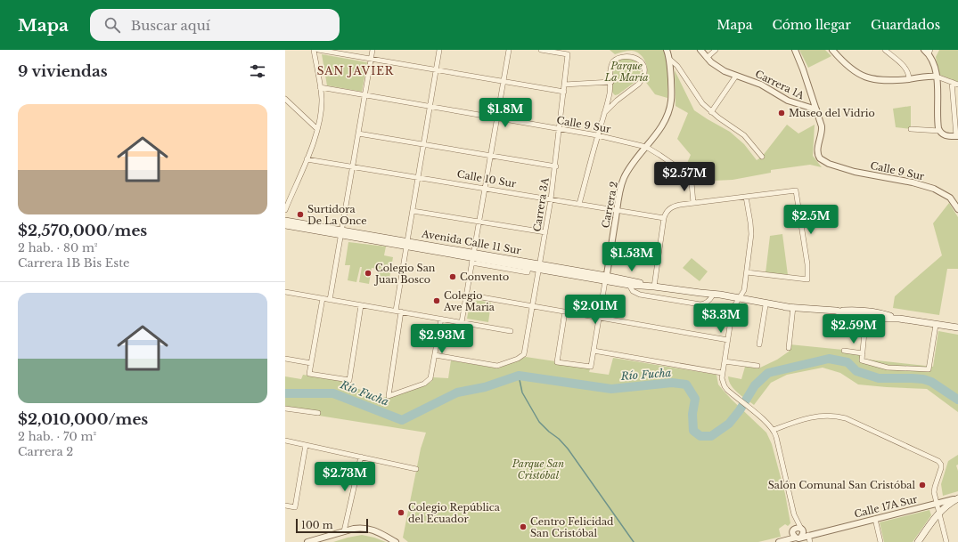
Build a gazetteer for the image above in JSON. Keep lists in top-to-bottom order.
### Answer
{
  "streets": {
    "main road": ["Avenida Calle 11 Sur"],
    "street": [
      "Carrera 1A",
      "Calle 9 Sur",
      "Calle 10 Sur",
      "Carrera 3A",
      "Carrera 2",
      "Calle 17A Sur"
    ]
  },
  "crossings": [
    ["Carrera 1A", "Calle 9 Sur"],
    ["Calle 9 Sur", "Carrera 3A"],
    ["Calle 9 Sur", "Carrera 2"],
    ["Calle 10 Sur", "Carrera 3A"],
    ["Calle 10 Sur", "Carrera 2"],
    ["Carrera 3A", "Avenida Calle 11 Sur"],
    ["Carrera 2", "Avenida Calle 11 Sur"]
  ],
  "districts": ["SAN JAVIER"],
  "water": ["Río Fucha"],
  "parks": ["Parque La María", "Parque San Cristóbal"],
  "places": [
    "Museo del Vidrio",
    "Surtidora De La Once",
    "Colegio San Juan Bosco",
    "Convento",
    "Colegio Ave Maria",
    "Salón Comunal San Cristóbal",
    "Colegio República del Ecuador",
    "Centro Felicidad San Cristóbal"
  ],
  "scale_bar": "100 m",
  "page": {
    "header": "Mapa",
    "search": "Buscar aquí",
    "nav": ["Mapa", "Cómo llegar", "Guardados"],
    "heading": "9 viviendas",
    "list": [
      {
        "name": "$2,570,000/mes",
        "note": "2 hab. · 80 m² · Carrera 1B Bis Este"
      },
      {
        "name": "$2,010,000/mes",
        "note": "2 hab. · 70 m² · Carrera 2"
      }
    ],
    "price": [
      "$1.8M",
      "$2.57M",
      "$2.5M",
      "$1.53M",
      "$2.01M",
      "$3.3M",
      "$2.59M",
      "$2.93M",
      "$2.73M"
    ],
    "scale": "100 m"
  }
}
